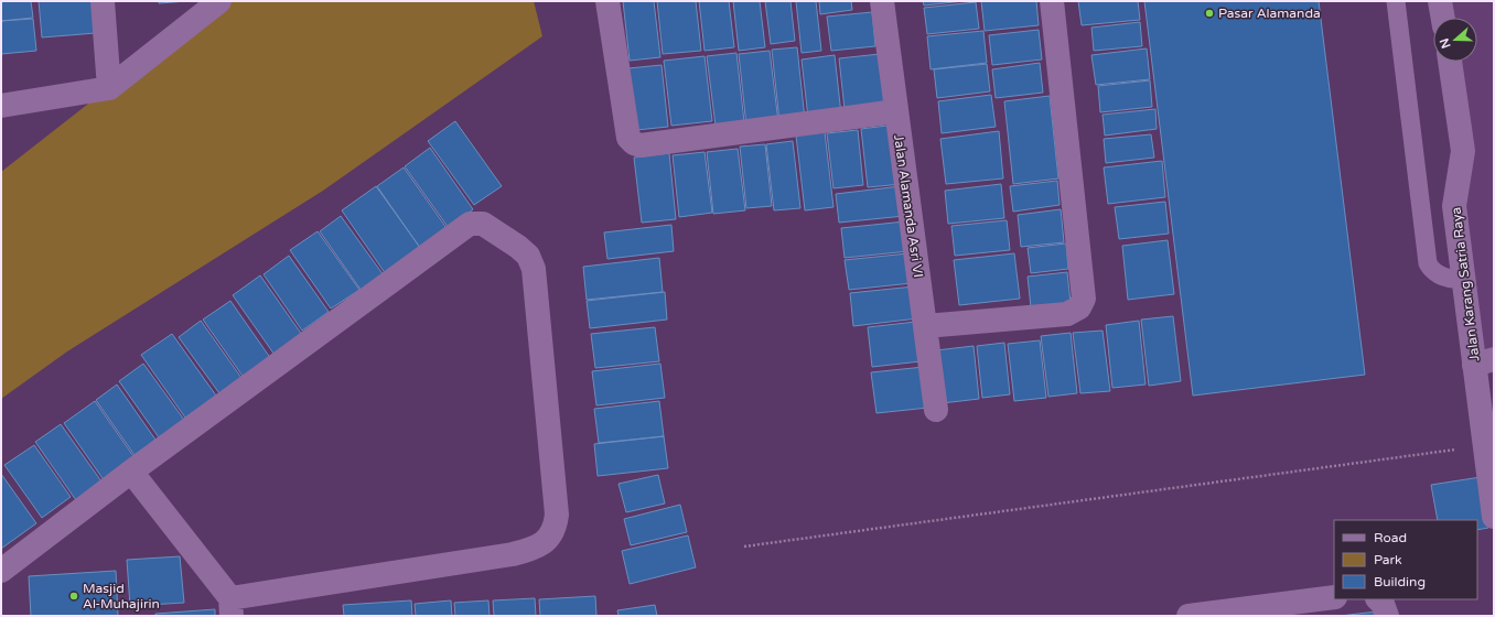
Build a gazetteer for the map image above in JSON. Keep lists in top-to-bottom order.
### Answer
{
  "streets": {
    "street": ["Jalan Alamanda Asri VI", "Jalan Karang Satria Raya"]
  },
  "places": ["Pasar Alamanda", "Masjid Al-Muhajirin"],
  "legend": ["Road", "Park", "Building"],
  "north": "left"
}
